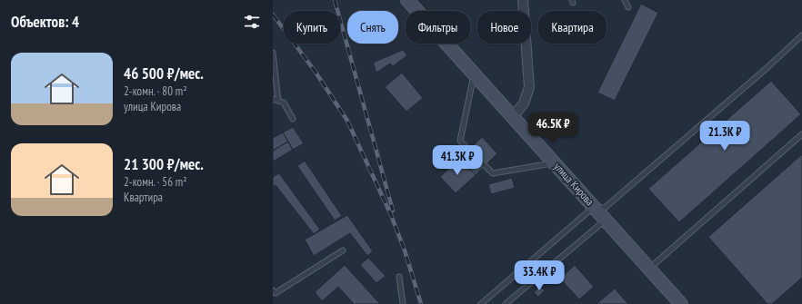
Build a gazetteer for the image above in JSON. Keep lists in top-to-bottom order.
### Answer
{
  "streets": {
    "main road": ["улица Кирова"]
  },
  "page": {
    "heading": "Объектов: 4",
    "chip": [
      "Купить",
      "Снять",
      "Фильтры",
      "Новое",
      "Квартира"
    ],
    "list": [
      {
        "name": "46 500 ₽/мес.",
        "note": "2-комн. · 80 m² · улица Кирова"
      },
      {
        "name": "21 300 ₽/мес.",
        "note": "2-комн. · 56 m² · Квартира"
      }
    ],
    "price": [
      "46.5K ₽",
      "21.3K ₽",
      "41.3K ₽",
      "33.4K ₽"
    ]
  }
}
